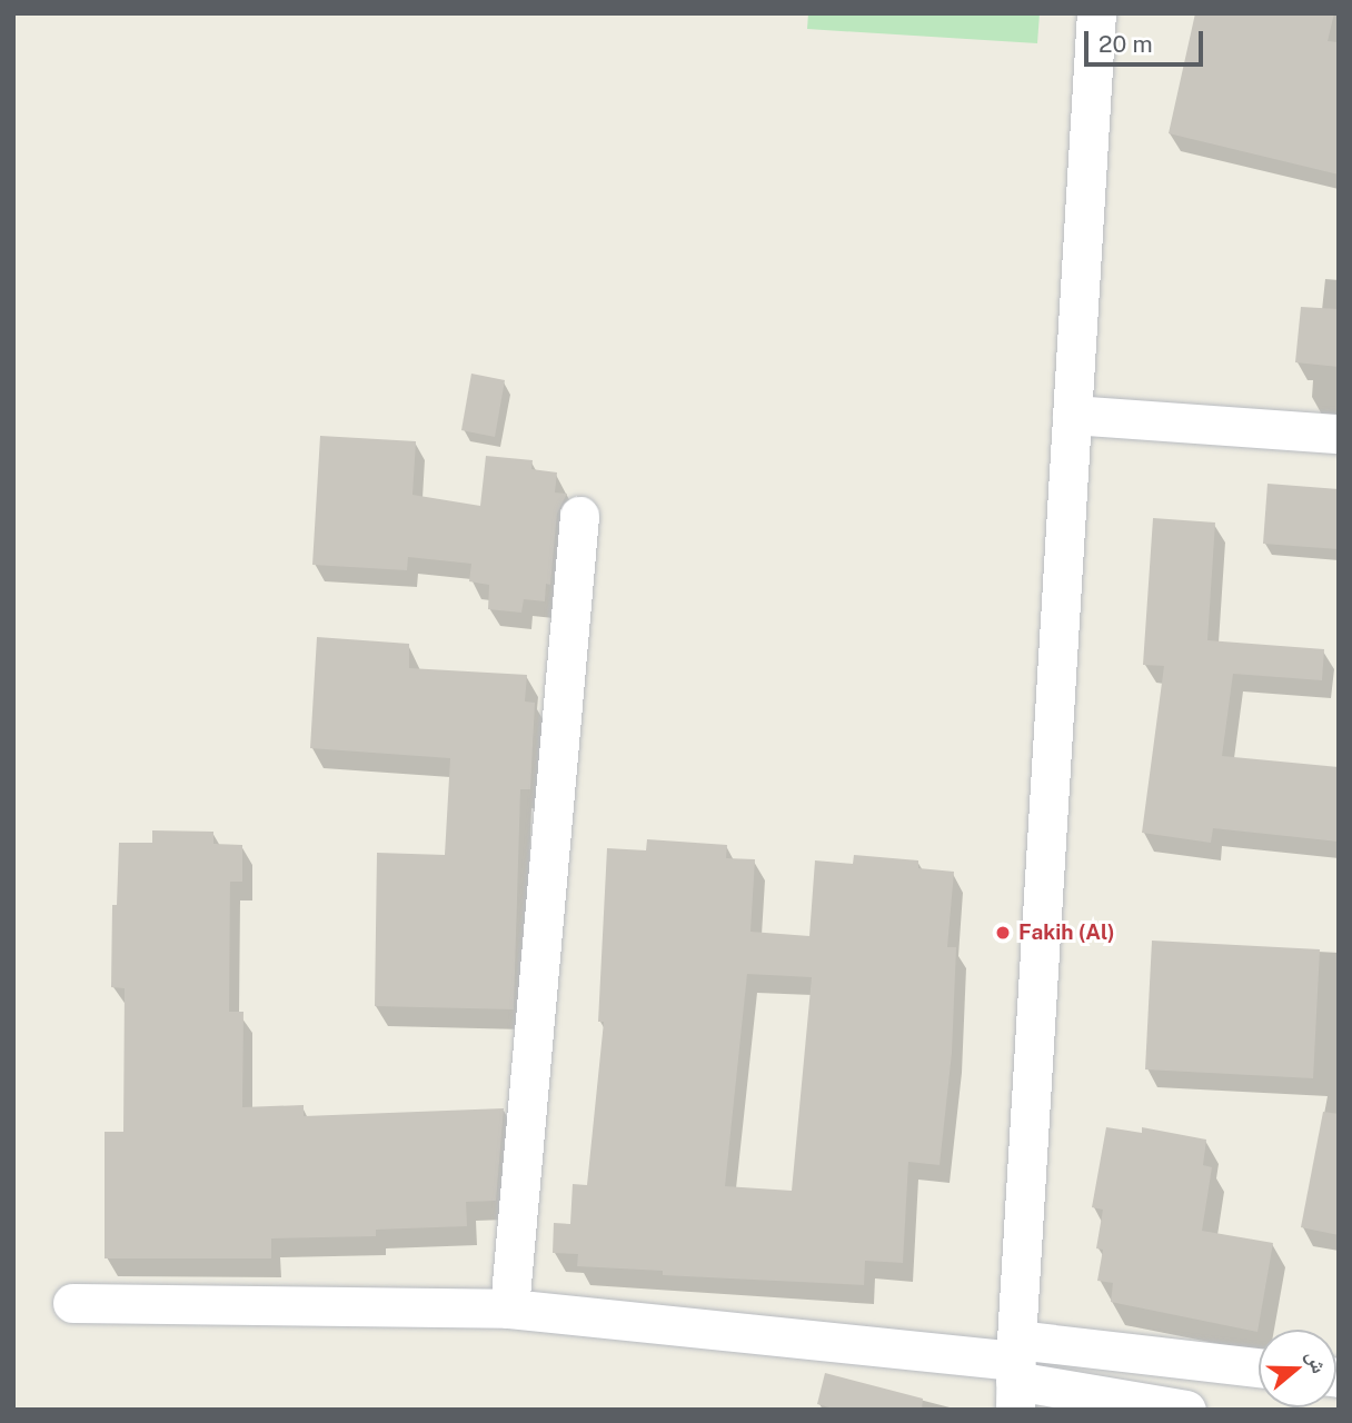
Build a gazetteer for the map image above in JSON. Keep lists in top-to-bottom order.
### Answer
{
  "places": ["Fakih (Al)"],
  "scale_bar": "20 m",
  "north": "right"
}
